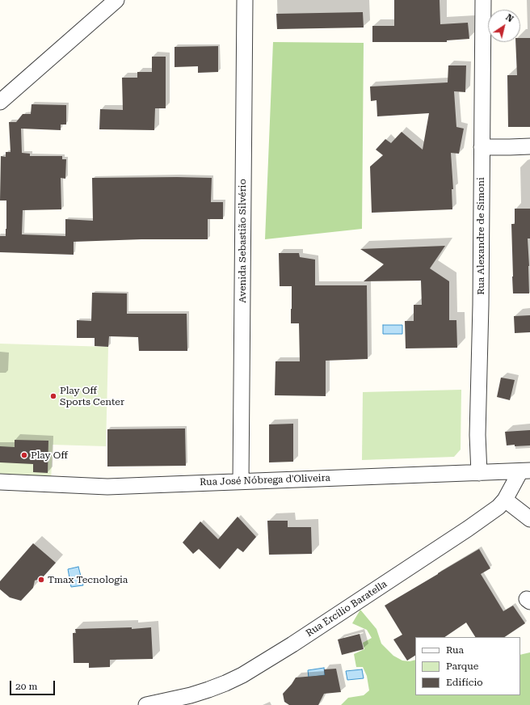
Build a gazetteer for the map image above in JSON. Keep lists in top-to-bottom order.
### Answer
{
  "streets": {
    "street": [
      "Rua Alexandre de Simoni",
      "Avenida Sebastião Silvério",
      "Rua José Nóbrega d'Oliveira",
      "Rua Ercílio Baratella"
    ]
  },
  "crossings": [
    ["Rua Alexandre de Simoni", "Rua José Nóbrega d'Oliveira"],
    ["Avenida Sebastião Silvério", "Rua José Nóbrega d'Oliveira"],
    ["Rua José Nóbrega d'Oliveira", "Rua Ercílio Baratella"]
  ],
  "places": ["Play Off Sports Center", "Play Off", "Tmax Tecnologia"],
  "legend": ["Rua", "Parque", "Edifício"],
  "scale_bar": "20 m",
  "north": "top right"
}
